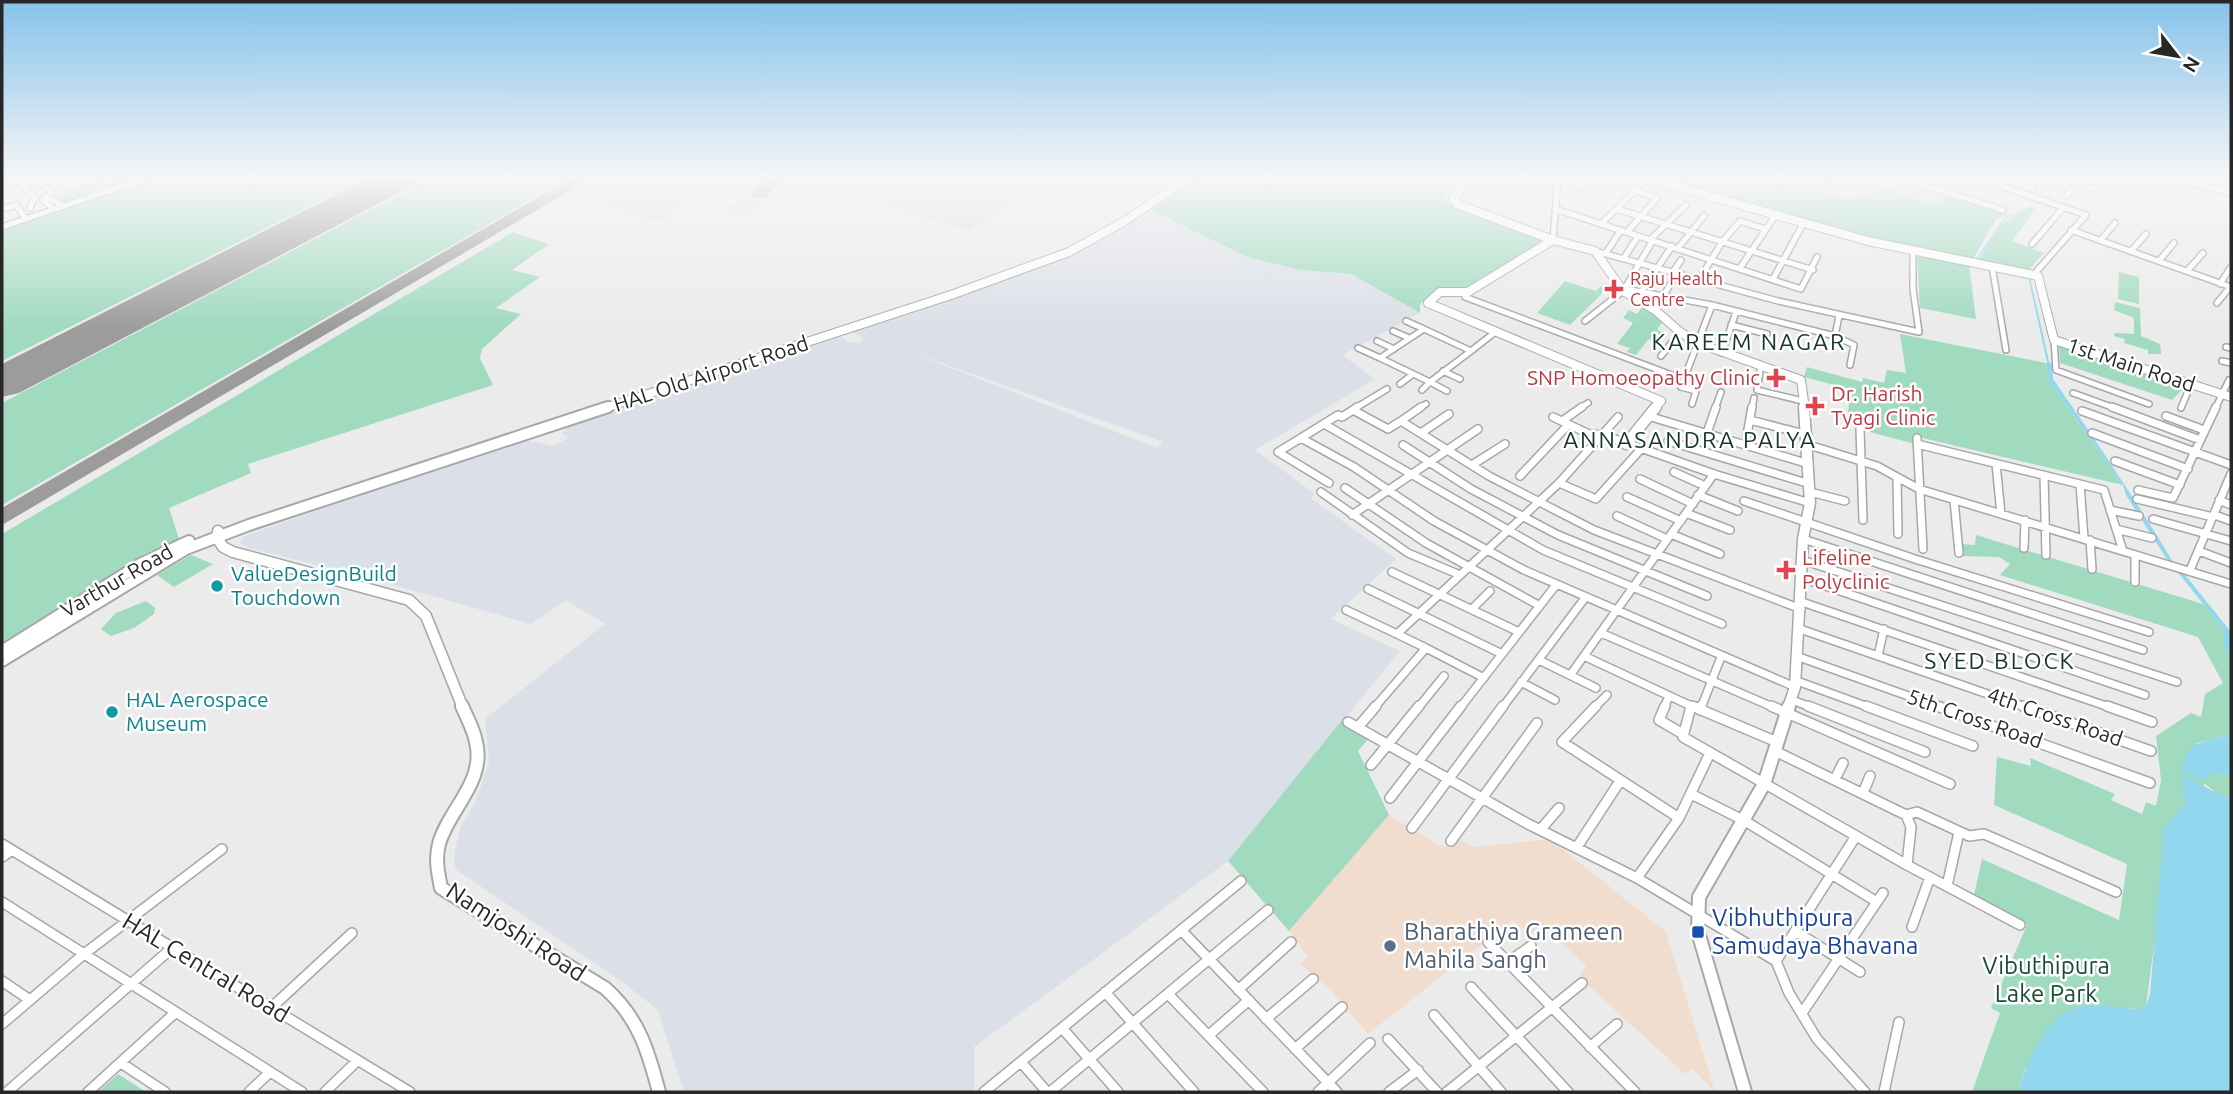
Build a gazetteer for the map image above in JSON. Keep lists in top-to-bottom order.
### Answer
{
  "streets": {
    "main road": ["HAL Old Airport Road", "Varthur Road"],
    "street": [
      "1st Main Road",
      "4th Cross Road",
      "5th Cross Road",
      "Namjoshi Road",
      "HAL Central Road"
    ]
  },
  "crossings": [
    ["HAL Old Airport Road", "Varthur Road"],
    ["HAL Old Airport Road", "Namjoshi Road"],
    ["Varthur Road", "Namjoshi Road"]
  ],
  "districts": ["KAREEM NAGAR", "ANNASANDRA PALYA", "SYED BLOCK"],
  "parks": ["Vibuthipura Lake Park"],
  "places": {
    "health": [
      "Raju Health Centre",
      "SNP Homoeopathy Clinic",
      "Dr. Harish Tyagi Clinic",
      "Lifeline Polyclinic"
    ],
    "other": ["ValueDesignBuild Touchdown", "HAL Aerospace Museum", "Bharathiya Grameen Mahila Sangh"],
    "transit": ["Vibhuthipura Samudaya Bhavana"]
  },
  "north": "bottom right"
}
